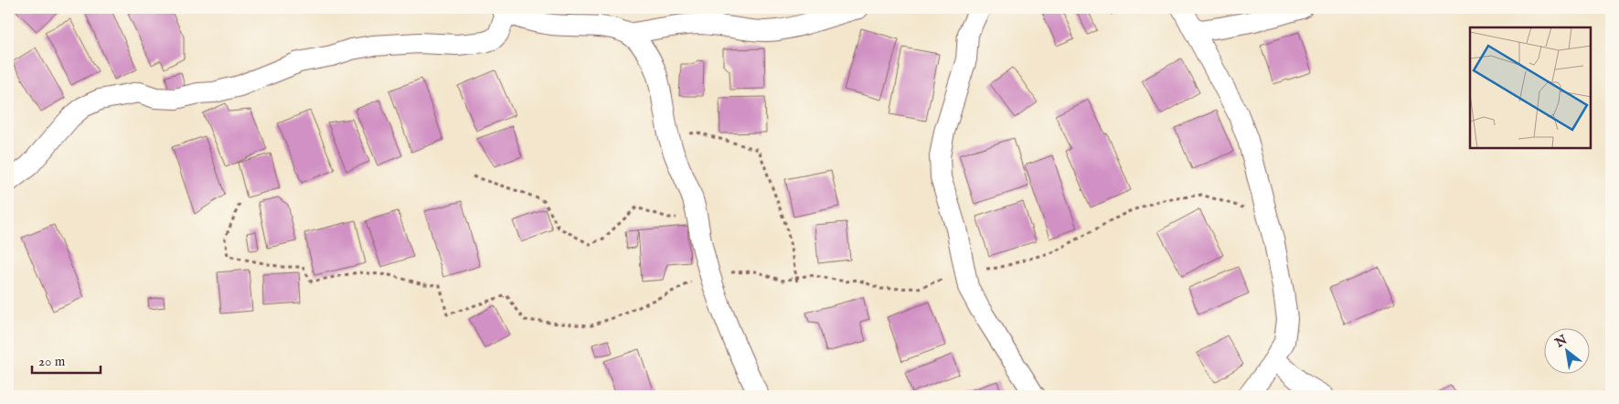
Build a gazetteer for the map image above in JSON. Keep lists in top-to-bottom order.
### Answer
{
  "scale_bar": "20 m",
  "north": "top left"
}
